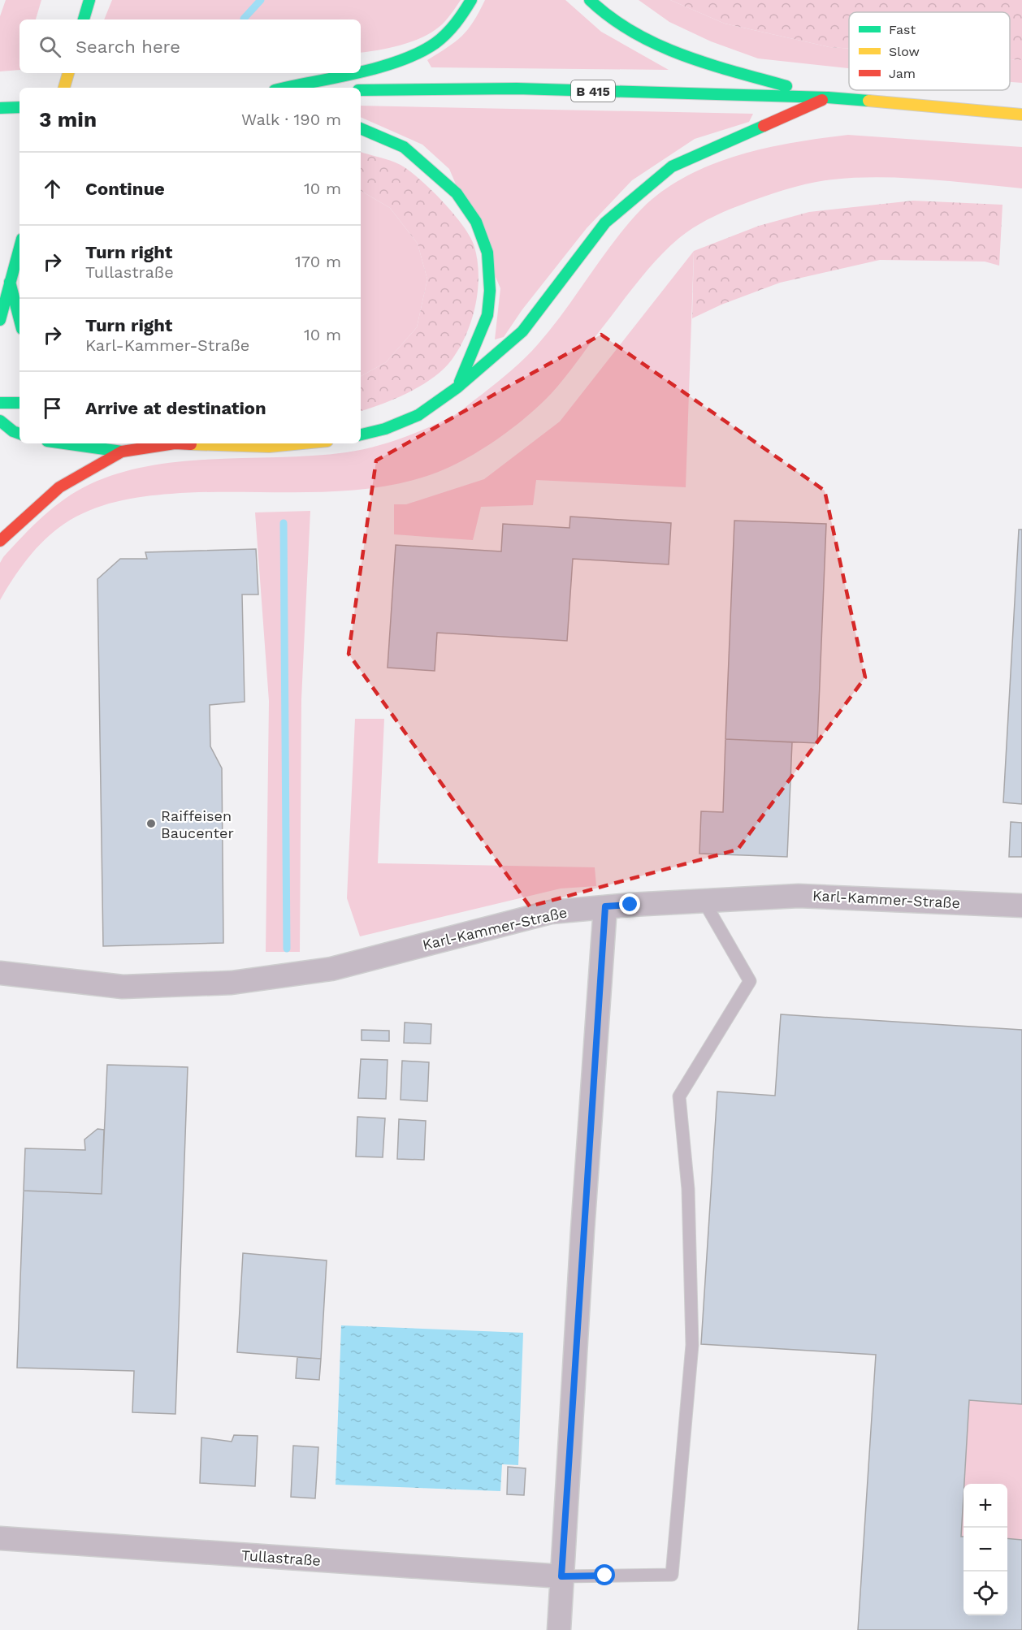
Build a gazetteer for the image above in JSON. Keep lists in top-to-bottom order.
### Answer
{
  "streets": {
    "main road": ["B 415"],
    "street": ["Karl-Kammer-Straße", "Tullastraße"]
  },
  "places": ["Raiffeisen Baucenter"],
  "legend": ["Fast", "Slow", "Jam"],
  "page": {
    "search": "Search here",
    "heading": ["3 min", "Walk · 190 m"],
    "list": [
      ["Continue", "10 m"],
      ["Turn right", "Tullastraße", "170 m"],
      ["Turn right", "Karl-Kammer-Straße", "10 m"],
      "Arrive at destination"
    ],
    "map_buttons": ["+", "−"]
  }
}
